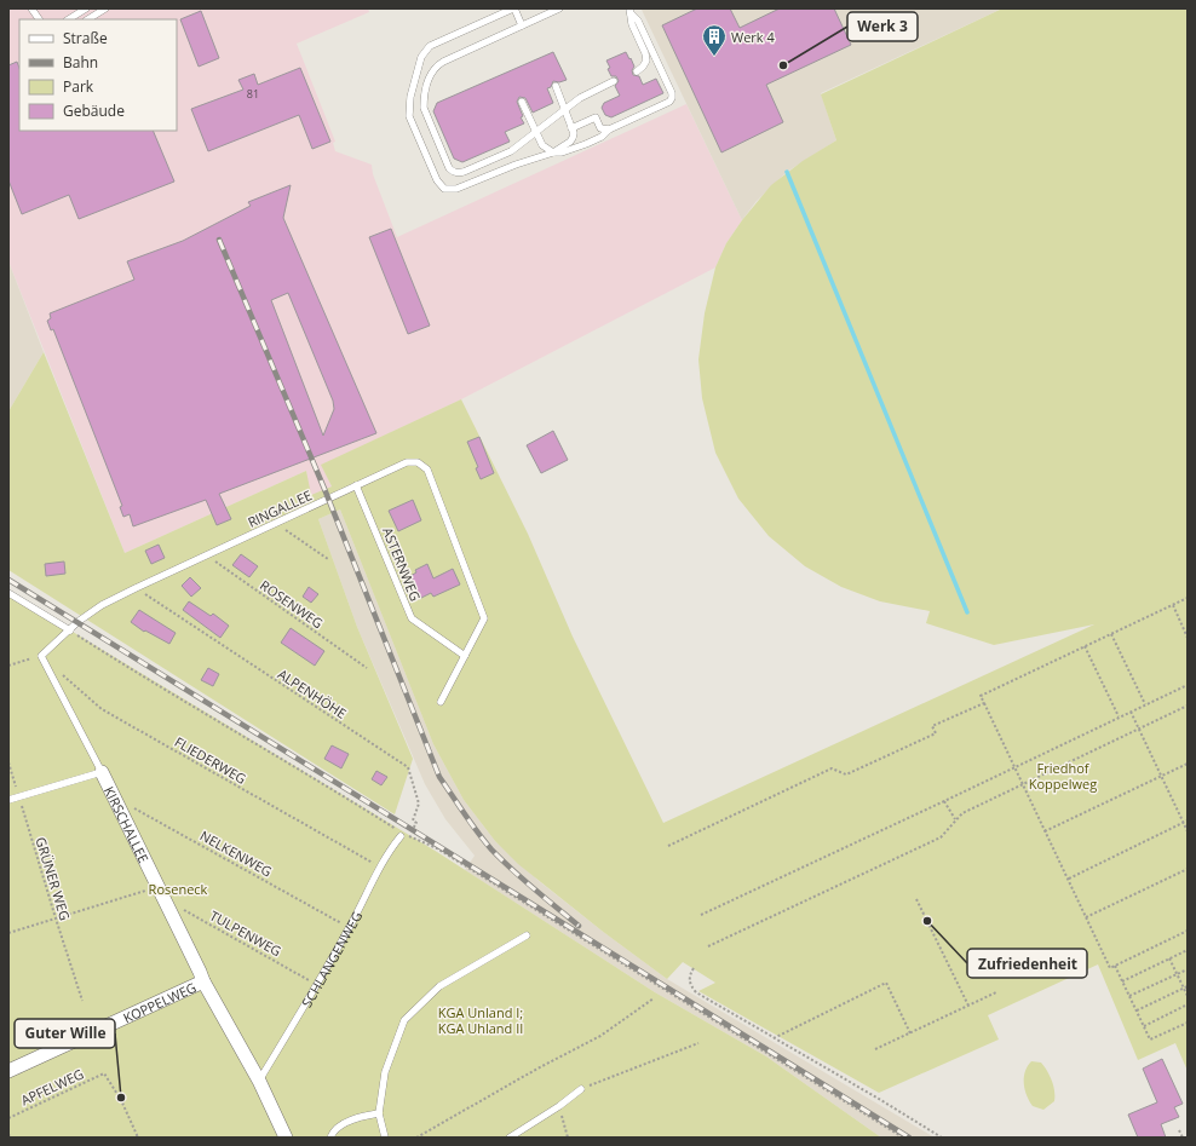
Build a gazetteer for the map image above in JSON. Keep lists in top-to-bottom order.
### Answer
{
  "streets": {
    "street": ["KIRSCHALLEE", "KOPPELWEG"],
    "lane": ["RINGALLEE", "ASTERNWEG", "SCHLANGENWEG"],
    "path": [
      "ROSENWEG",
      "ALPENHÖHE",
      "FLIEDERWEG",
      "NELKENWEG",
      "GRÜNER WEG",
      "TULPENWEG",
      "APFELWEG"
    ]
  },
  "crossings": [
    ["RINGALLEE", "ASTERNWEG"],
    ["RINGALLEE", "ROSENWEG"],
    ["RINGALLEE", "ALPENHÖHE"],
    ["ALPENHÖHE", "SCHLANGENWEG"],
    ["FLIEDERWEG", "SCHLANGENWEG"],
    ["KIRSCHALLEE", "NELKENWEG"],
    ["KIRSCHALLEE", "TULPENWEG"],
    ["KIRSCHALLEE", "KOPPELWEG"],
    ["NELKENWEG", "SCHLANGENWEG"],
    ["TULPENWEG", "SCHLANGENWEG"]
  ],
  "parks": ["Friedhof Koppelweg", "Roseneck", "KGA Unland I; KGA Uhland II"],
  "places": {
    "building": ["Werk 4"],
    "other": ["Werk 3", "Zufriedenheit", "Guter Wille"]
  },
  "house_numbers": ["81"],
  "legend": [
    "Straße",
    "Bahn",
    "Park",
    "Gebäude"
  ]
}
